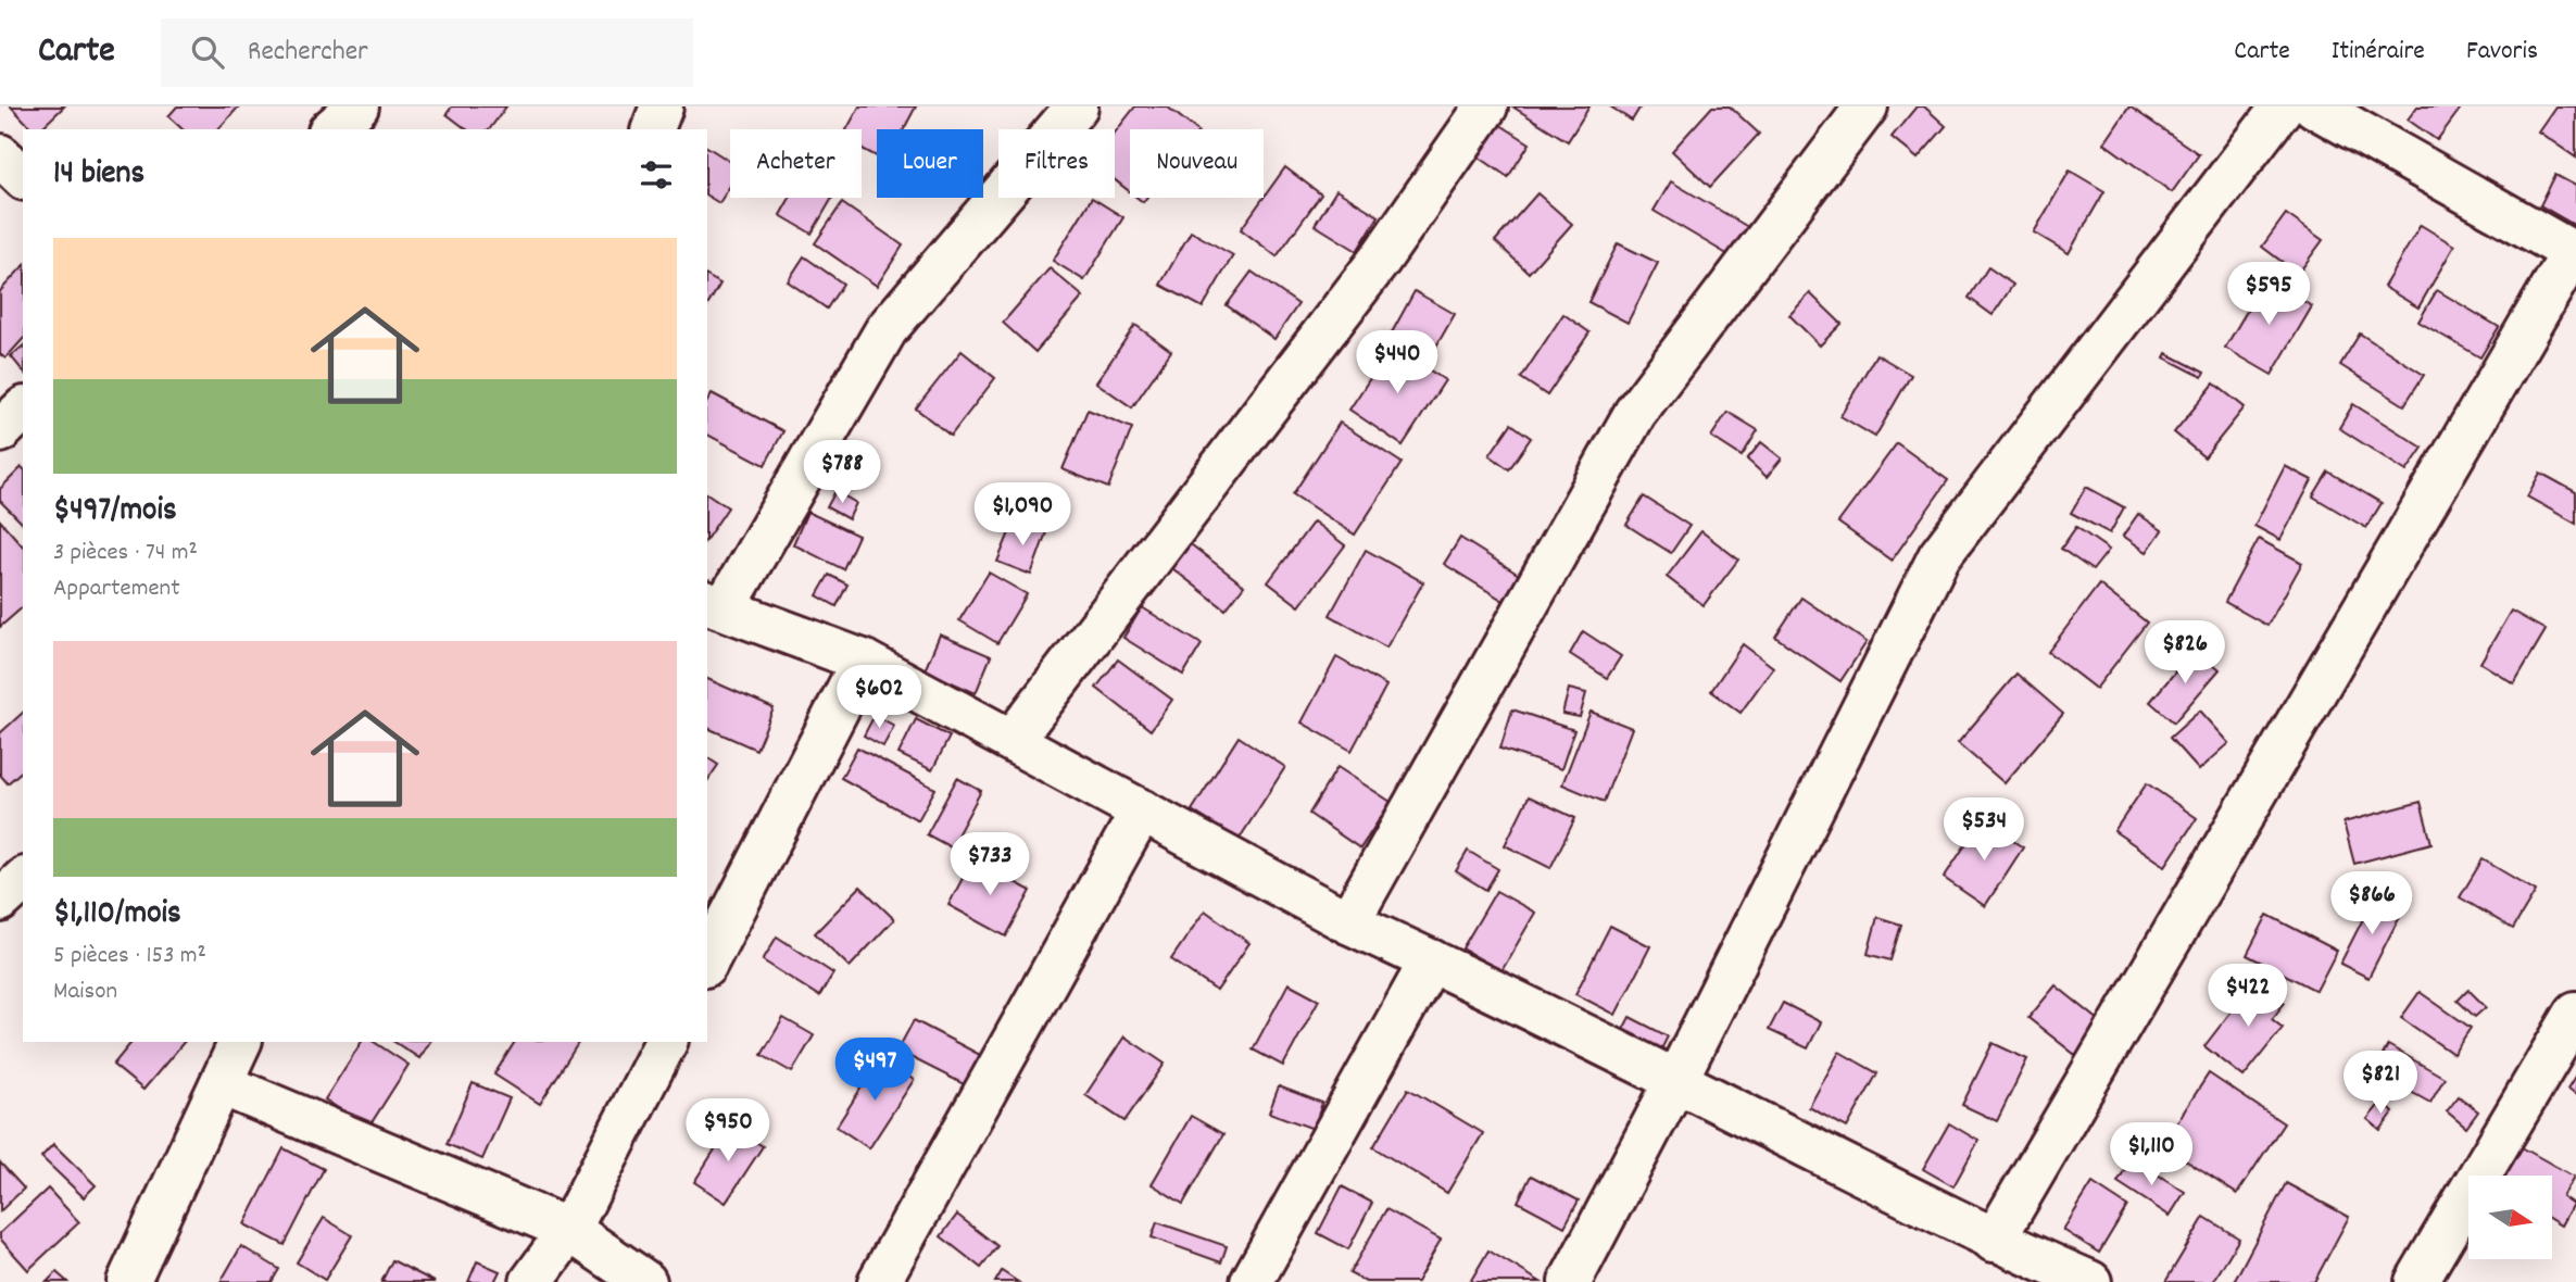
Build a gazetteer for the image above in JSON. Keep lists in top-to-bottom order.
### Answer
{
  "north": "right",
  "page": {
    "header": "Carte",
    "search": "Rechercher",
    "nav": ["Carte", "Itinéraire", "Favoris"],
    "chip": [
      "Acheter",
      "Louer",
      "Filtres",
      "Nouveau"
    ],
    "heading": "14 biens",
    "list": [
      {
        "name": "$497/mois",
        "note": "3 pièces · 74 m² · Appartement"
      },
      {
        "name": "$1,110/mois",
        "note": "5 pièces · 153 m² · Maison"
      }
    ],
    "price": [
      "$595",
      "$440",
      "$788",
      "$1,090",
      "$826",
      "$602",
      "$534",
      "$733",
      "$866",
      "$422",
      "$497",
      "$821",
      "$950",
      "$1,110"
    ]
  }
}
